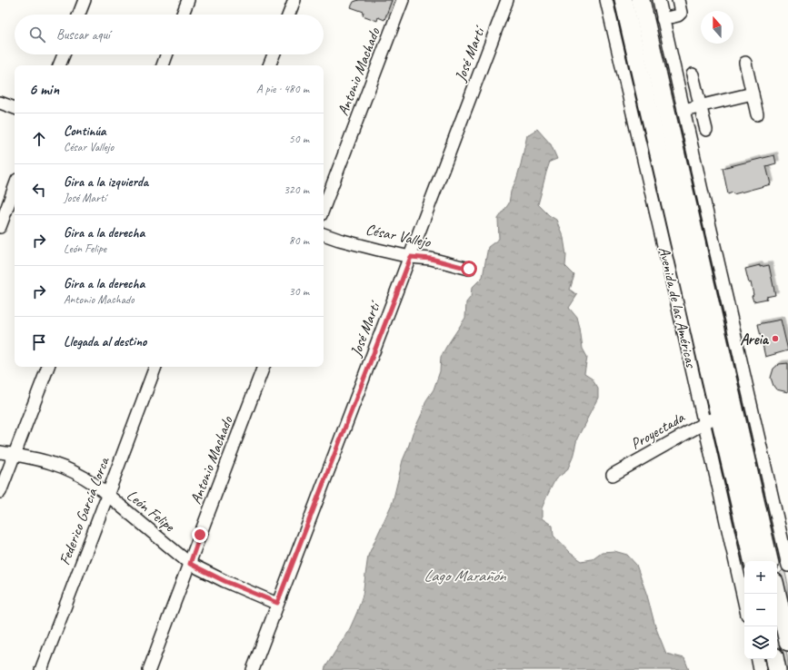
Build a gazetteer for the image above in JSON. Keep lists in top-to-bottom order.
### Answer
{
  "streets": {
    "highway": ["Avenida de las Américas"],
    "street": [
      "José Martí",
      "Antonio Machado",
      "César Vallejo",
      "Proyectada",
      "León Felipe",
      "Federico García Lorca"
    ]
  },
  "crossings": [
    ["José Martí", "César Vallejo"],
    ["José Martí", "León Felipe"],
    ["Antonio Machado", "León Felipe"],
    ["Avenida de las Américas", "Proyectada"],
    ["León Felipe", "Federico García Lorca"]
  ],
  "water": ["Lago Marañón"],
  "places": ["Areia"],
  "north": "top",
  "page": {
    "search": "Buscar aquí",
    "heading": ["6 min", "A pie · 480 m"],
    "list": [
      ["Continúa", "César Vallejo", "50 m"],
      ["Gira a la izquierda", "José Martí", "320 m"],
      ["Gira a la derecha", "León Felipe", "80 m"],
      ["Gira a la derecha", "Antonio Machado", "30 m"],
      "Llegada al destino"
    ],
    "map_buttons": ["+", "−"]
  }
}
